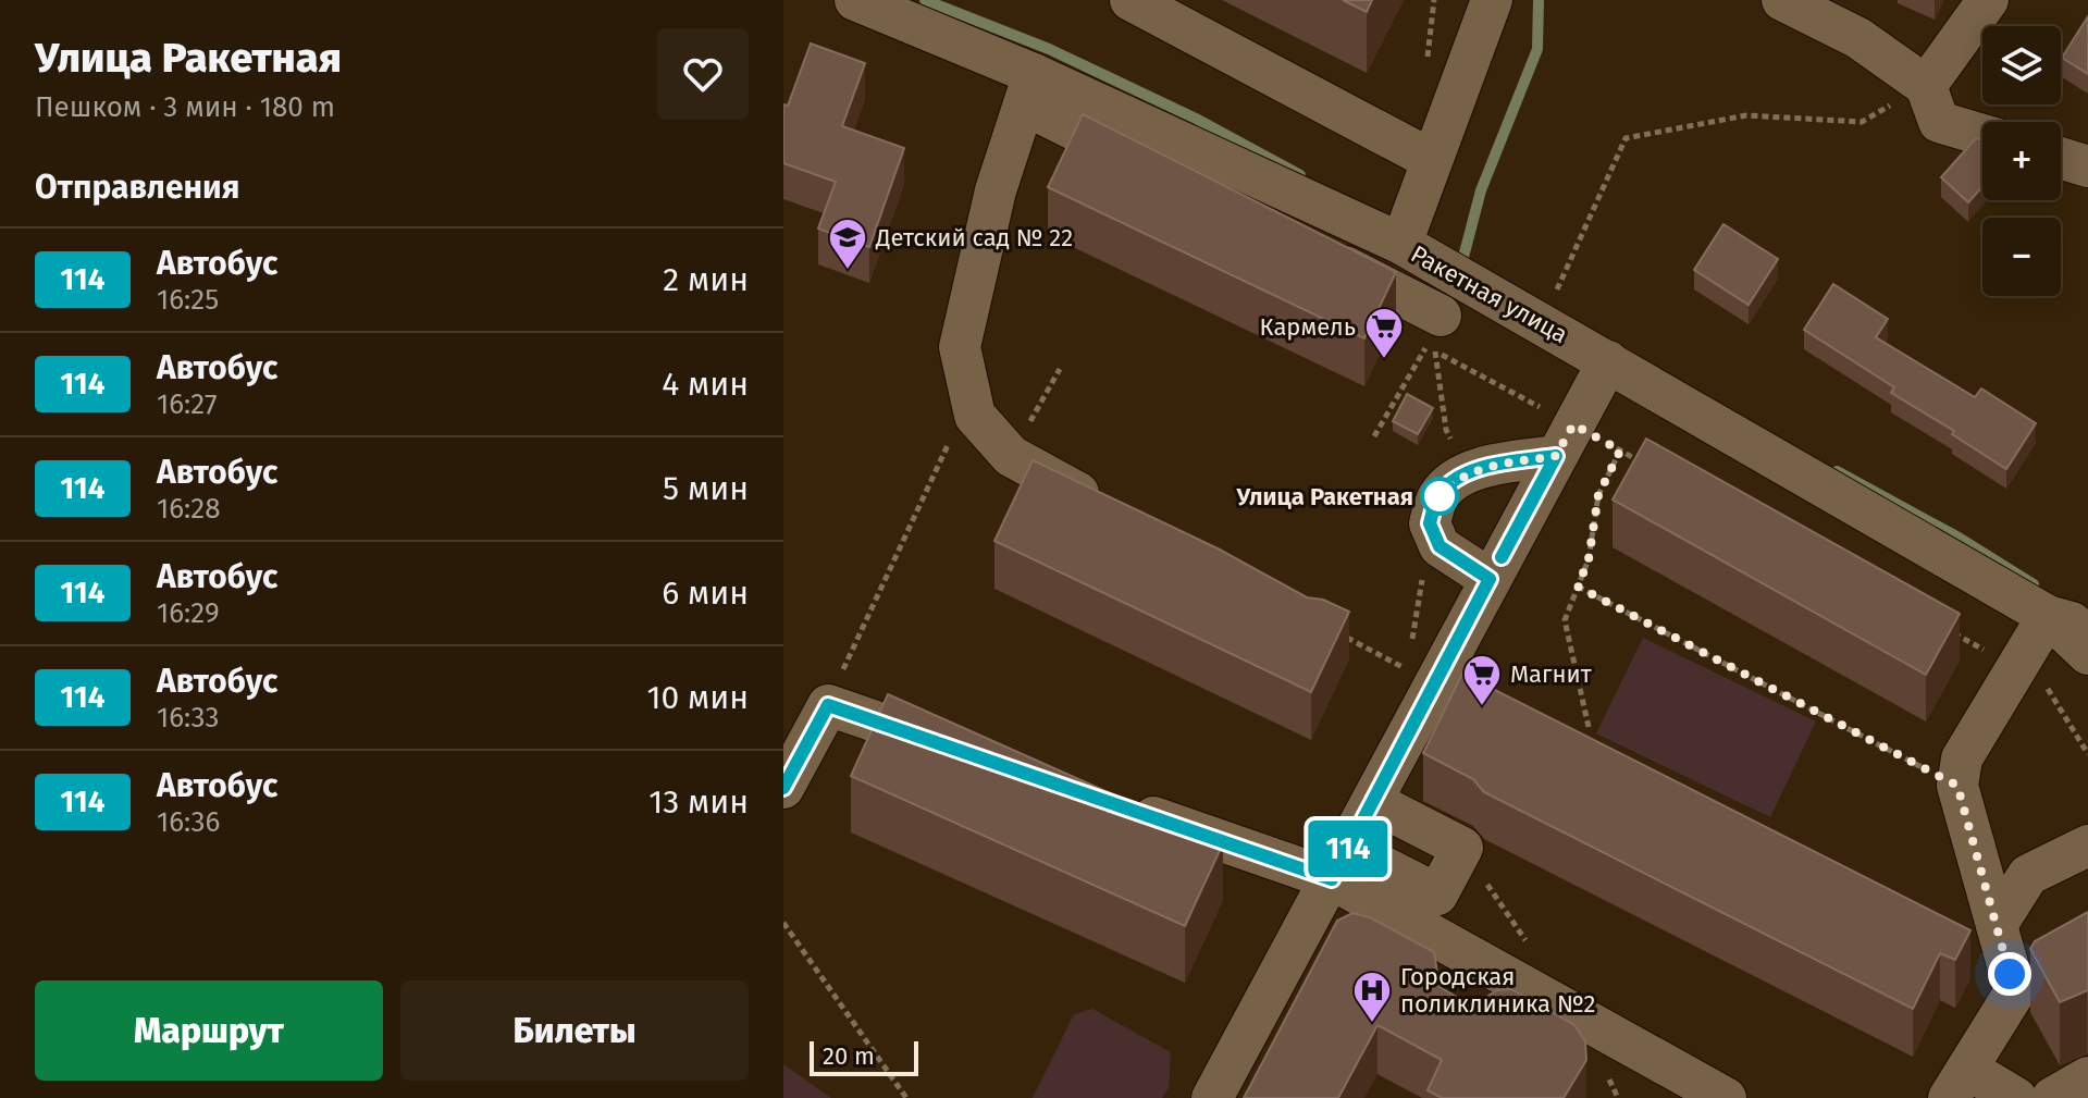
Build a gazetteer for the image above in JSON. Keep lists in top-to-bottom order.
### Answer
{
  "streets": {
    "street": ["Ракетная улица"]
  },
  "places": {
    "school or university": ["Детский сад № 22"],
    "supermarket": ["Кармель", "Магнит"],
    "other": ["Улица Ракетная"],
    "hospital": ["Городская поликлиника №2"]
  },
  "lines": ["bus line 114"],
  "scale_bar": "20 m",
  "page": {
    "heading": [
      ["Улица Ракетная", "Пешком · 3 мин · 180 m"],
      "Отправления"
    ],
    "on_map": "114",
    "map_buttons": ["+", "−"],
    "list": [
      {
        "mark": "114",
        "name": "Автобус",
        "note": "16:25",
        "value": "2 мин"
      },
      {
        "mark": "114",
        "name": "Автобус",
        "note": "16:27",
        "value": "4 мин"
      },
      {
        "mark": "114",
        "name": "Автобус",
        "note": "16:28",
        "value": "5 мин"
      },
      {
        "mark": "114",
        "name": "Автобус",
        "note": "16:29",
        "value": "6 мин"
      },
      {
        "mark": "114",
        "name": "Автобус",
        "note": "16:33",
        "value": "10 мин"
      },
      {
        "mark": "114",
        "name": "Автобус",
        "note": "16:36",
        "value": "13 мин"
      }
    ],
    "buttons": ["Маршрут", "Билеты"],
    "scale": "20 m"
  }
}
